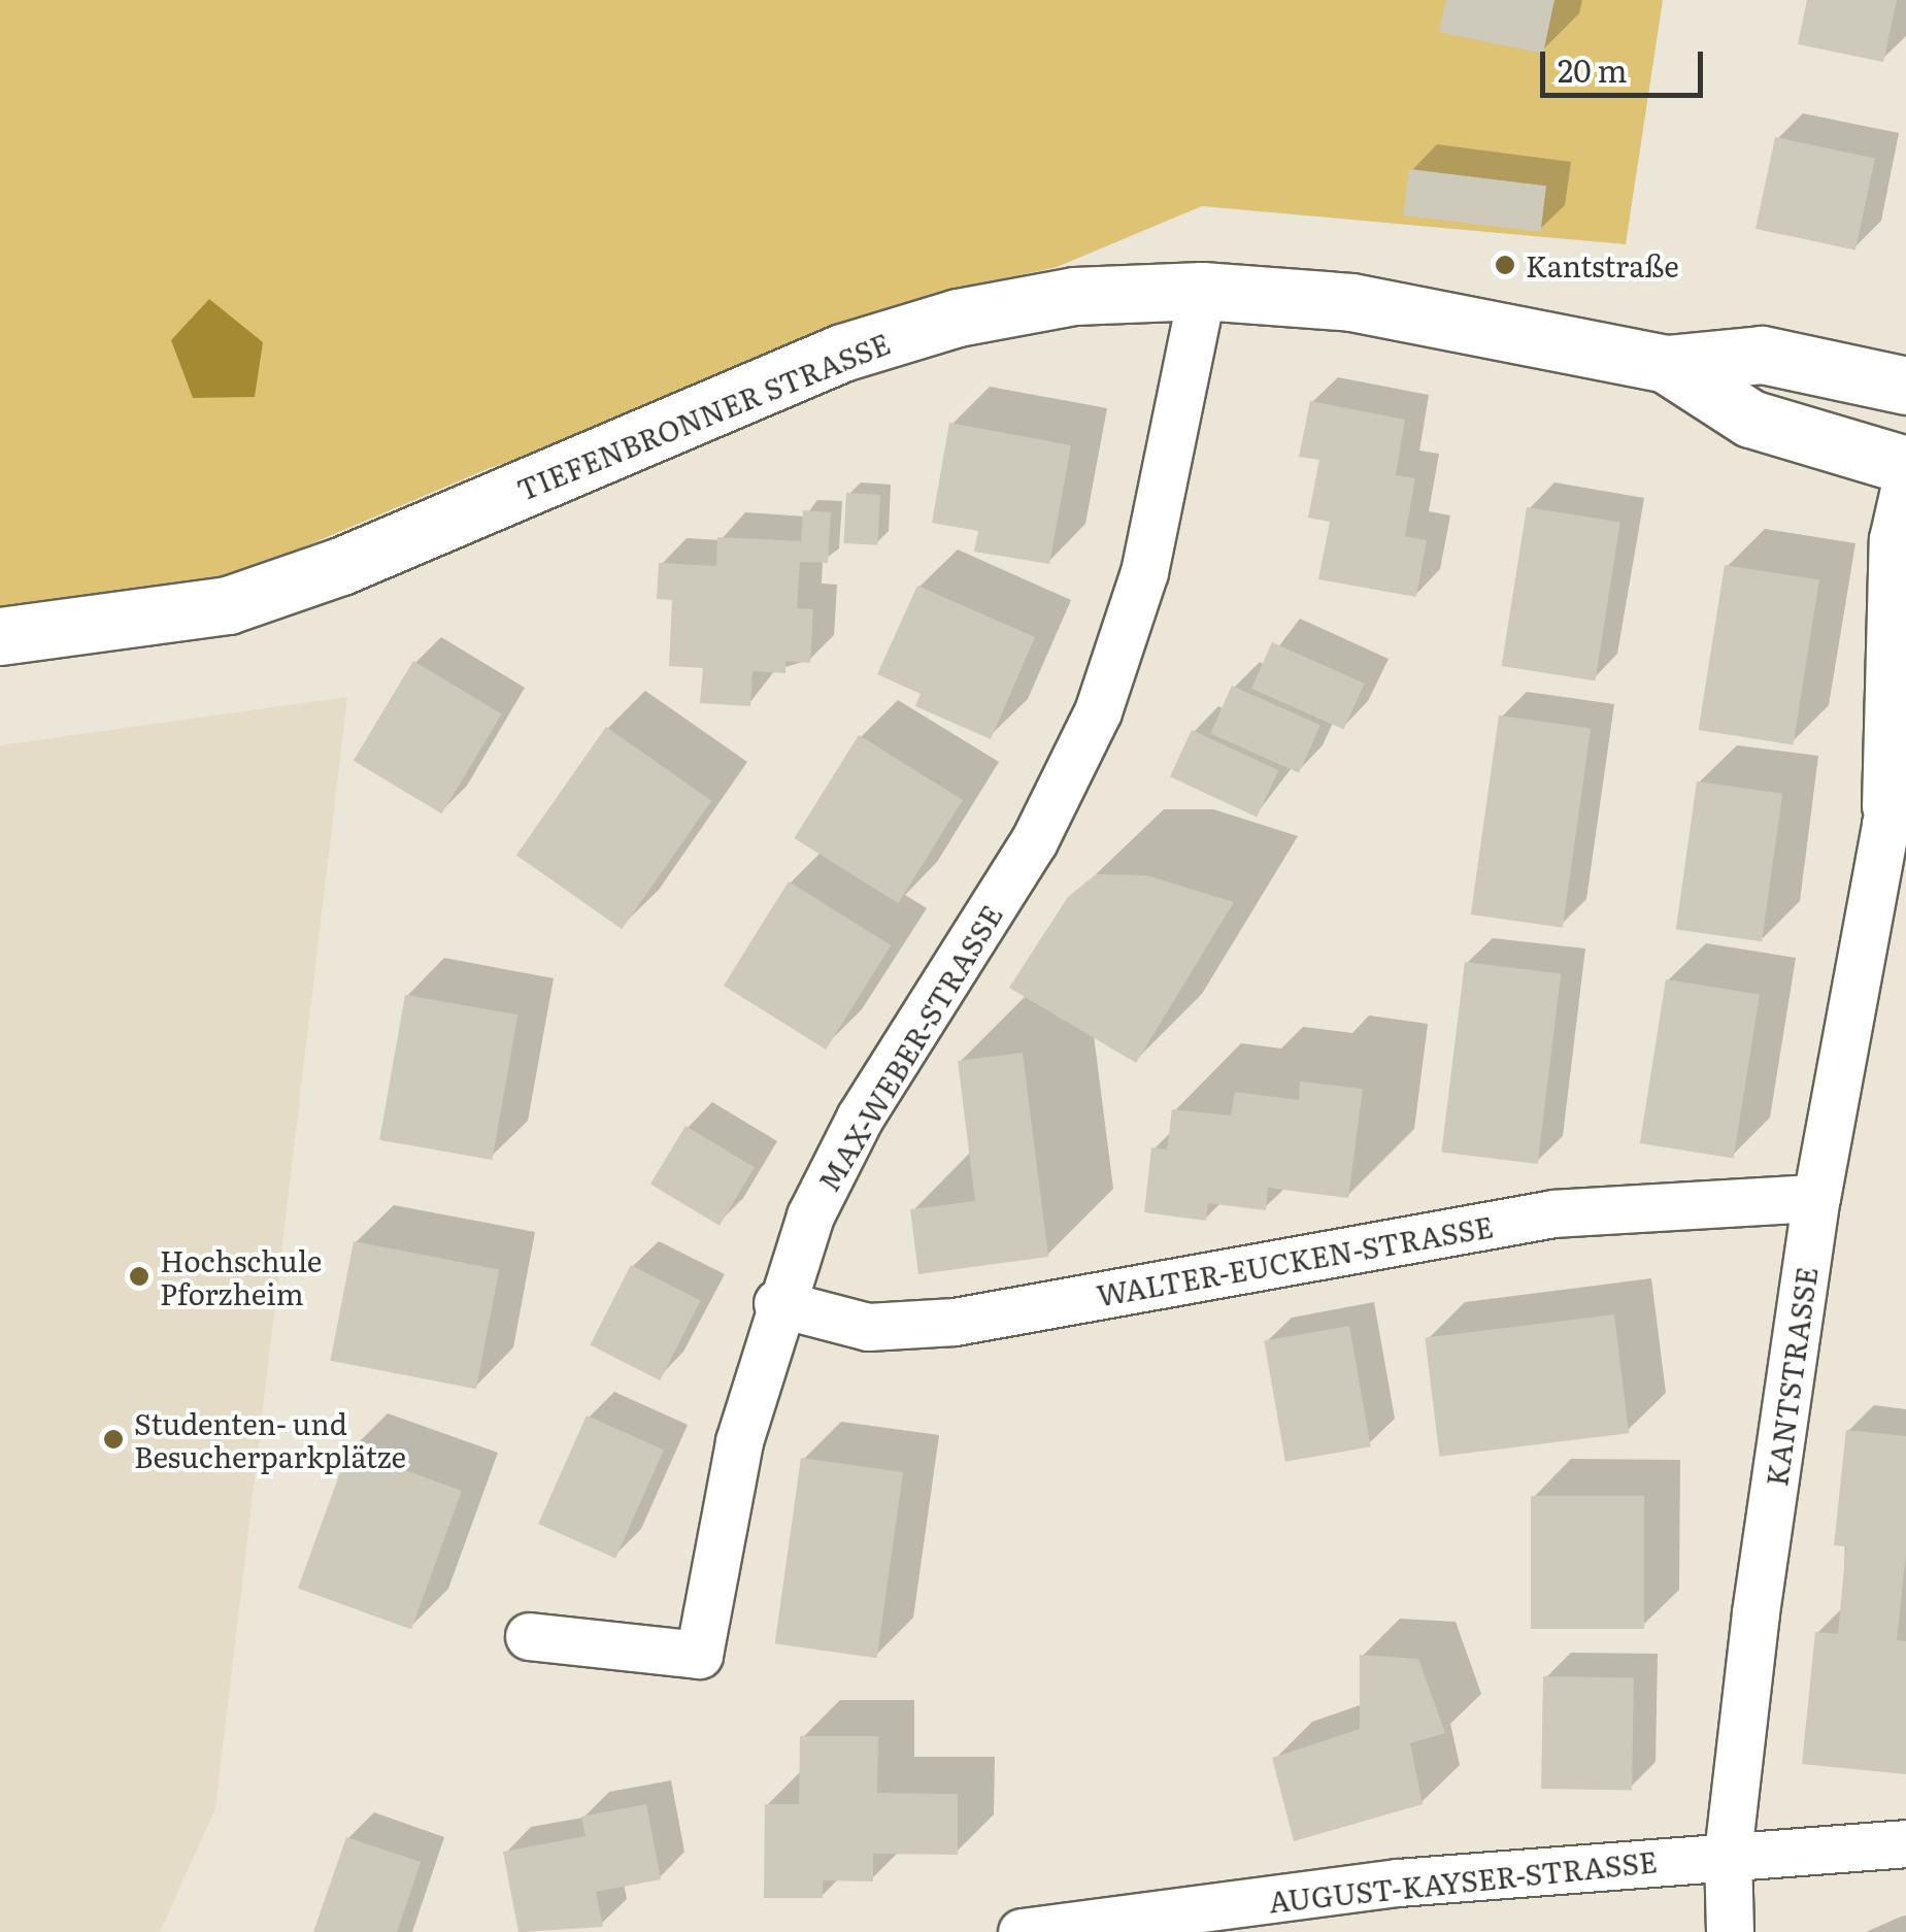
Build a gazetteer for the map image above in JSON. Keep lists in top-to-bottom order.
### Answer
{
  "streets": {
    "street": [
      "TIEFENBRONNER STRASSE",
      "MAX-WEBER-STRASSE",
      "WALTER-EUCKEN-STRASSE",
      "KANTSTRASSE",
      "AUGUST-KAYSER-STRASSE"
    ]
  },
  "crossings": [
    ["TIEFENBRONNER STRASSE", "MAX-WEBER-STRASSE"],
    ["MAX-WEBER-STRASSE", "WALTER-EUCKEN-STRASSE"],
    ["WALTER-EUCKEN-STRASSE", "KANTSTRASSE"],
    ["KANTSTRASSE", "AUGUST-KAYSER-STRASSE"]
  ],
  "places": ["Kantstraße", "Hochschule Pforzheim", "Studenten- und Besucherparkplätze"],
  "scale_bar": "20 m"
}
